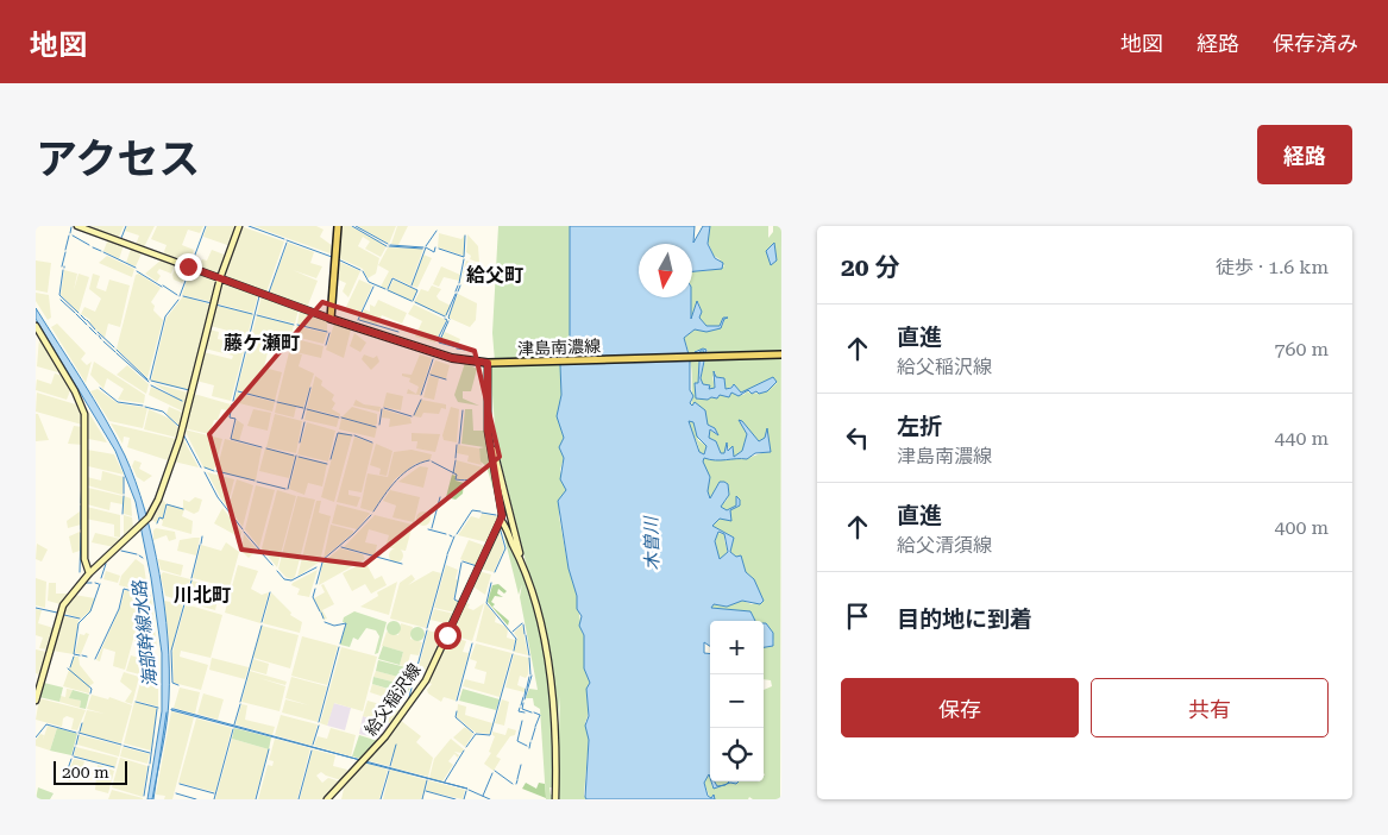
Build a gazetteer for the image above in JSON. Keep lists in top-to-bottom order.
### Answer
{
  "streets": {
    "main road": ["津島南濃線"],
    "street": ["給父稲沢線"]
  },
  "districts": ["給父町", "藤ケ瀬町", "川北町"],
  "water": ["木曽川", "海部幹線水路"],
  "scale_bar": "200 m",
  "north": "bottom",
  "page": {
    "header": "地図",
    "nav": ["地図", "経路", "保存済み"],
    "title": "アクセス",
    "buttons": [
      "経路",
      ["保存", "共有"]
    ],
    "heading": ["20 分", "徒歩 · 1.6 km"],
    "list": [
      ["直進", "給父稲沢線", "760 m"],
      ["左折", "津島南濃線", "440 m"],
      ["直進", "給父清須線", "400 m"],
      "目的地に到着"
    ],
    "map_buttons": ["+", "−"],
    "scale": "200 m"
  }
}
